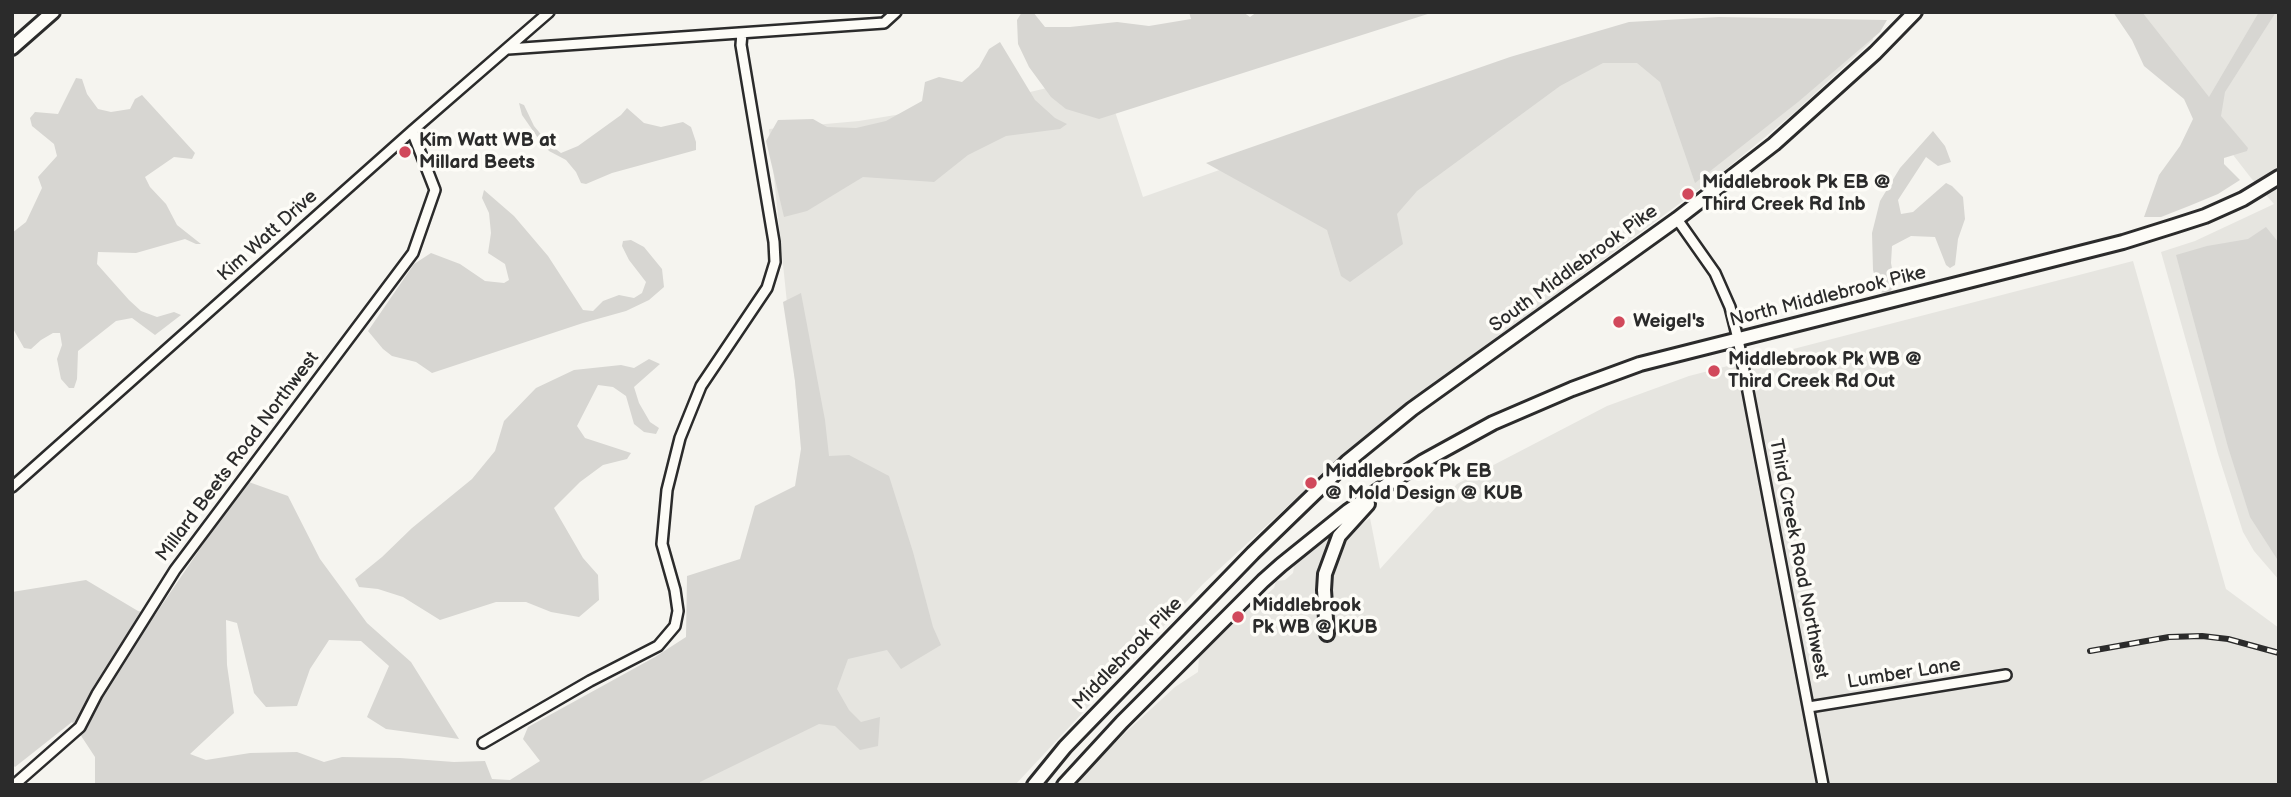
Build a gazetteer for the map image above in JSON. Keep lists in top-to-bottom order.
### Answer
{
  "streets": {
    "main road": ["South Middlebrook Pike", "North Middlebrook Pike", "Middlebrook Pike"],
    "street": [
      "Kim Watt Drive",
      "Millard Beets Road Northwest",
      "Third Creek Road Northwest",
      "Lumber Lane"
    ]
  },
  "crossings": [
    ["Kim Watt Drive", "Millard Beets Road Northwest"],
    ["South Middlebrook Pike", "Third Creek Road Northwest"],
    ["South Middlebrook Pike", "Middlebrook Pike"],
    ["North Middlebrook Pike", "Third Creek Road Northwest"],
    ["Third Creek Road Northwest", "Lumber Lane"]
  ],
  "places": [
    "Kim Watt WB at Millard Beets",
    "Middlebrook Pk EB @ Third Creek Rd Inb",
    "Weigel's",
    "Middlebrook Pk WB @ Third Creek Rd Out",
    "Middlebrook Pk EB @ Mold Design @ KUB",
    "Middlebrook Pk WB @ KUB"
  ]
}
